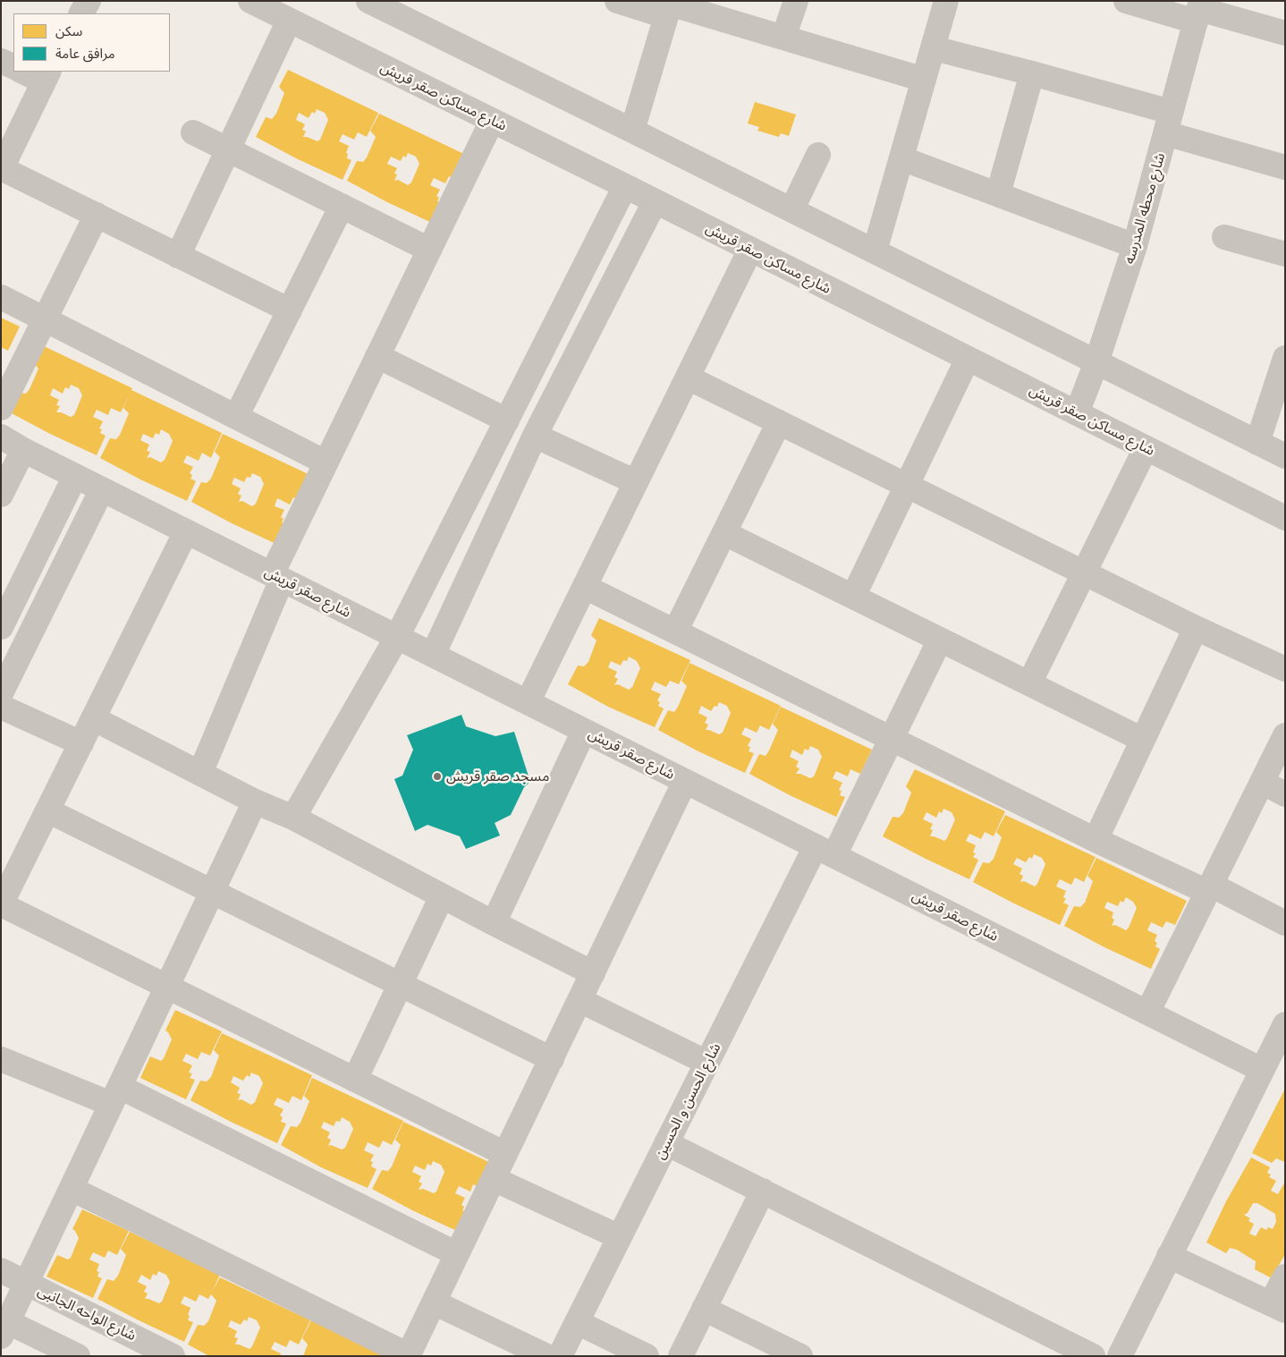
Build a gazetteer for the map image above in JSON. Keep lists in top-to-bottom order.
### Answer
{
  "streets": {
    "street": [
      "شارع مساكن صقر قريش",
      "شارع محطه المدرسه",
      "شارع صقر قريش",
      "شارع الحسن و الحسين",
      "شارع الواحه الجانبى"
    ]
  },
  "crossings": [
    ["شارع مساكن صقر قريش", "شارع محطه المدرسه"],
    ["شارع صقر قريش", "شارع الحسن و الحسين"]
  ],
  "places": ["مسجد صقر قريش"],
  "legend": ["سكن", "مرافق عامة"]
}
